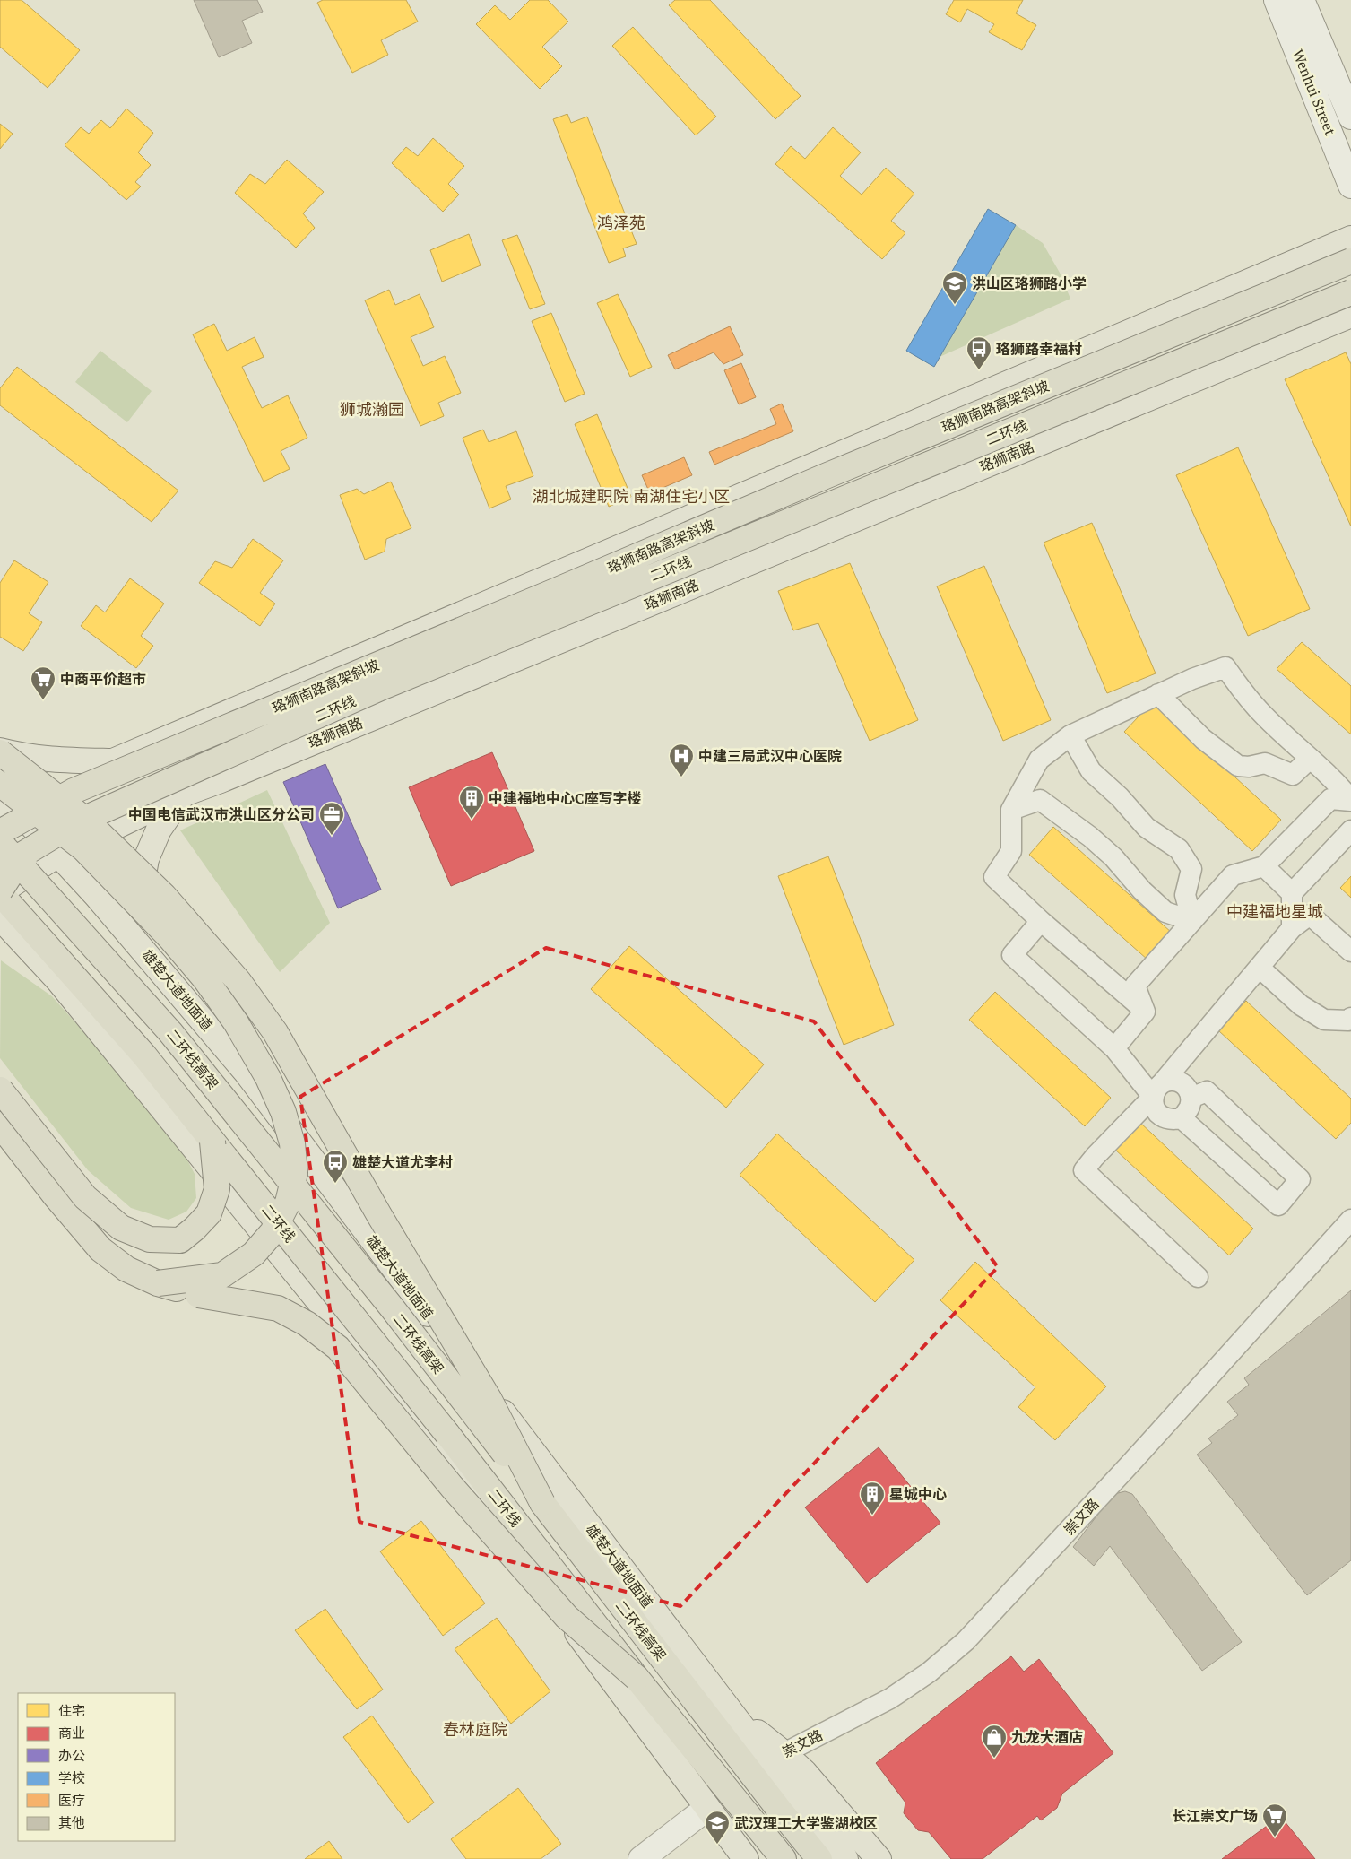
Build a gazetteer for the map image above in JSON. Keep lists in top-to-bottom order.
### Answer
{
  "streets": {
    "highway": ["珞狮南路高架斜坡", "二环线", "二环线高架"],
    "main road": ["Wenhui Street", "珞狮南路", "雄楚大道地面道"],
    "street": ["崇文路"]
  },
  "crossings": [
    ["二环线", "珞狮南路"],
    ["珞狮南路", "雄楚大道地面道"],
    ["雄楚大道地面道", "崇文路"]
  ],
  "districts": [
    "鸿泽苑",
    "狮城瀚园",
    "湖北城建职院 南湖住宅小区",
    "中建福地星城",
    "春林庭院"
  ],
  "places": {
    "school or university": ["洪山区珞狮路小学", "武汉理工大学鉴湖校区"],
    "bus stop": ["珞狮路幸福村", "雄楚大道尤李村"],
    "supermarket": ["中商平价超市", "长江崇文广场"],
    "hospital": ["中建三局武汉中心医院"],
    "building": ["中建福地中心C座写字楼", "星城中心"],
    "office": ["中国电信武汉市洪山区分公司"],
    "shop": ["九龙大酒店"]
  },
  "legend": [
    "住宅",
    "商业",
    "办公",
    "学校",
    "医疗",
    "其他"
  ]
}
